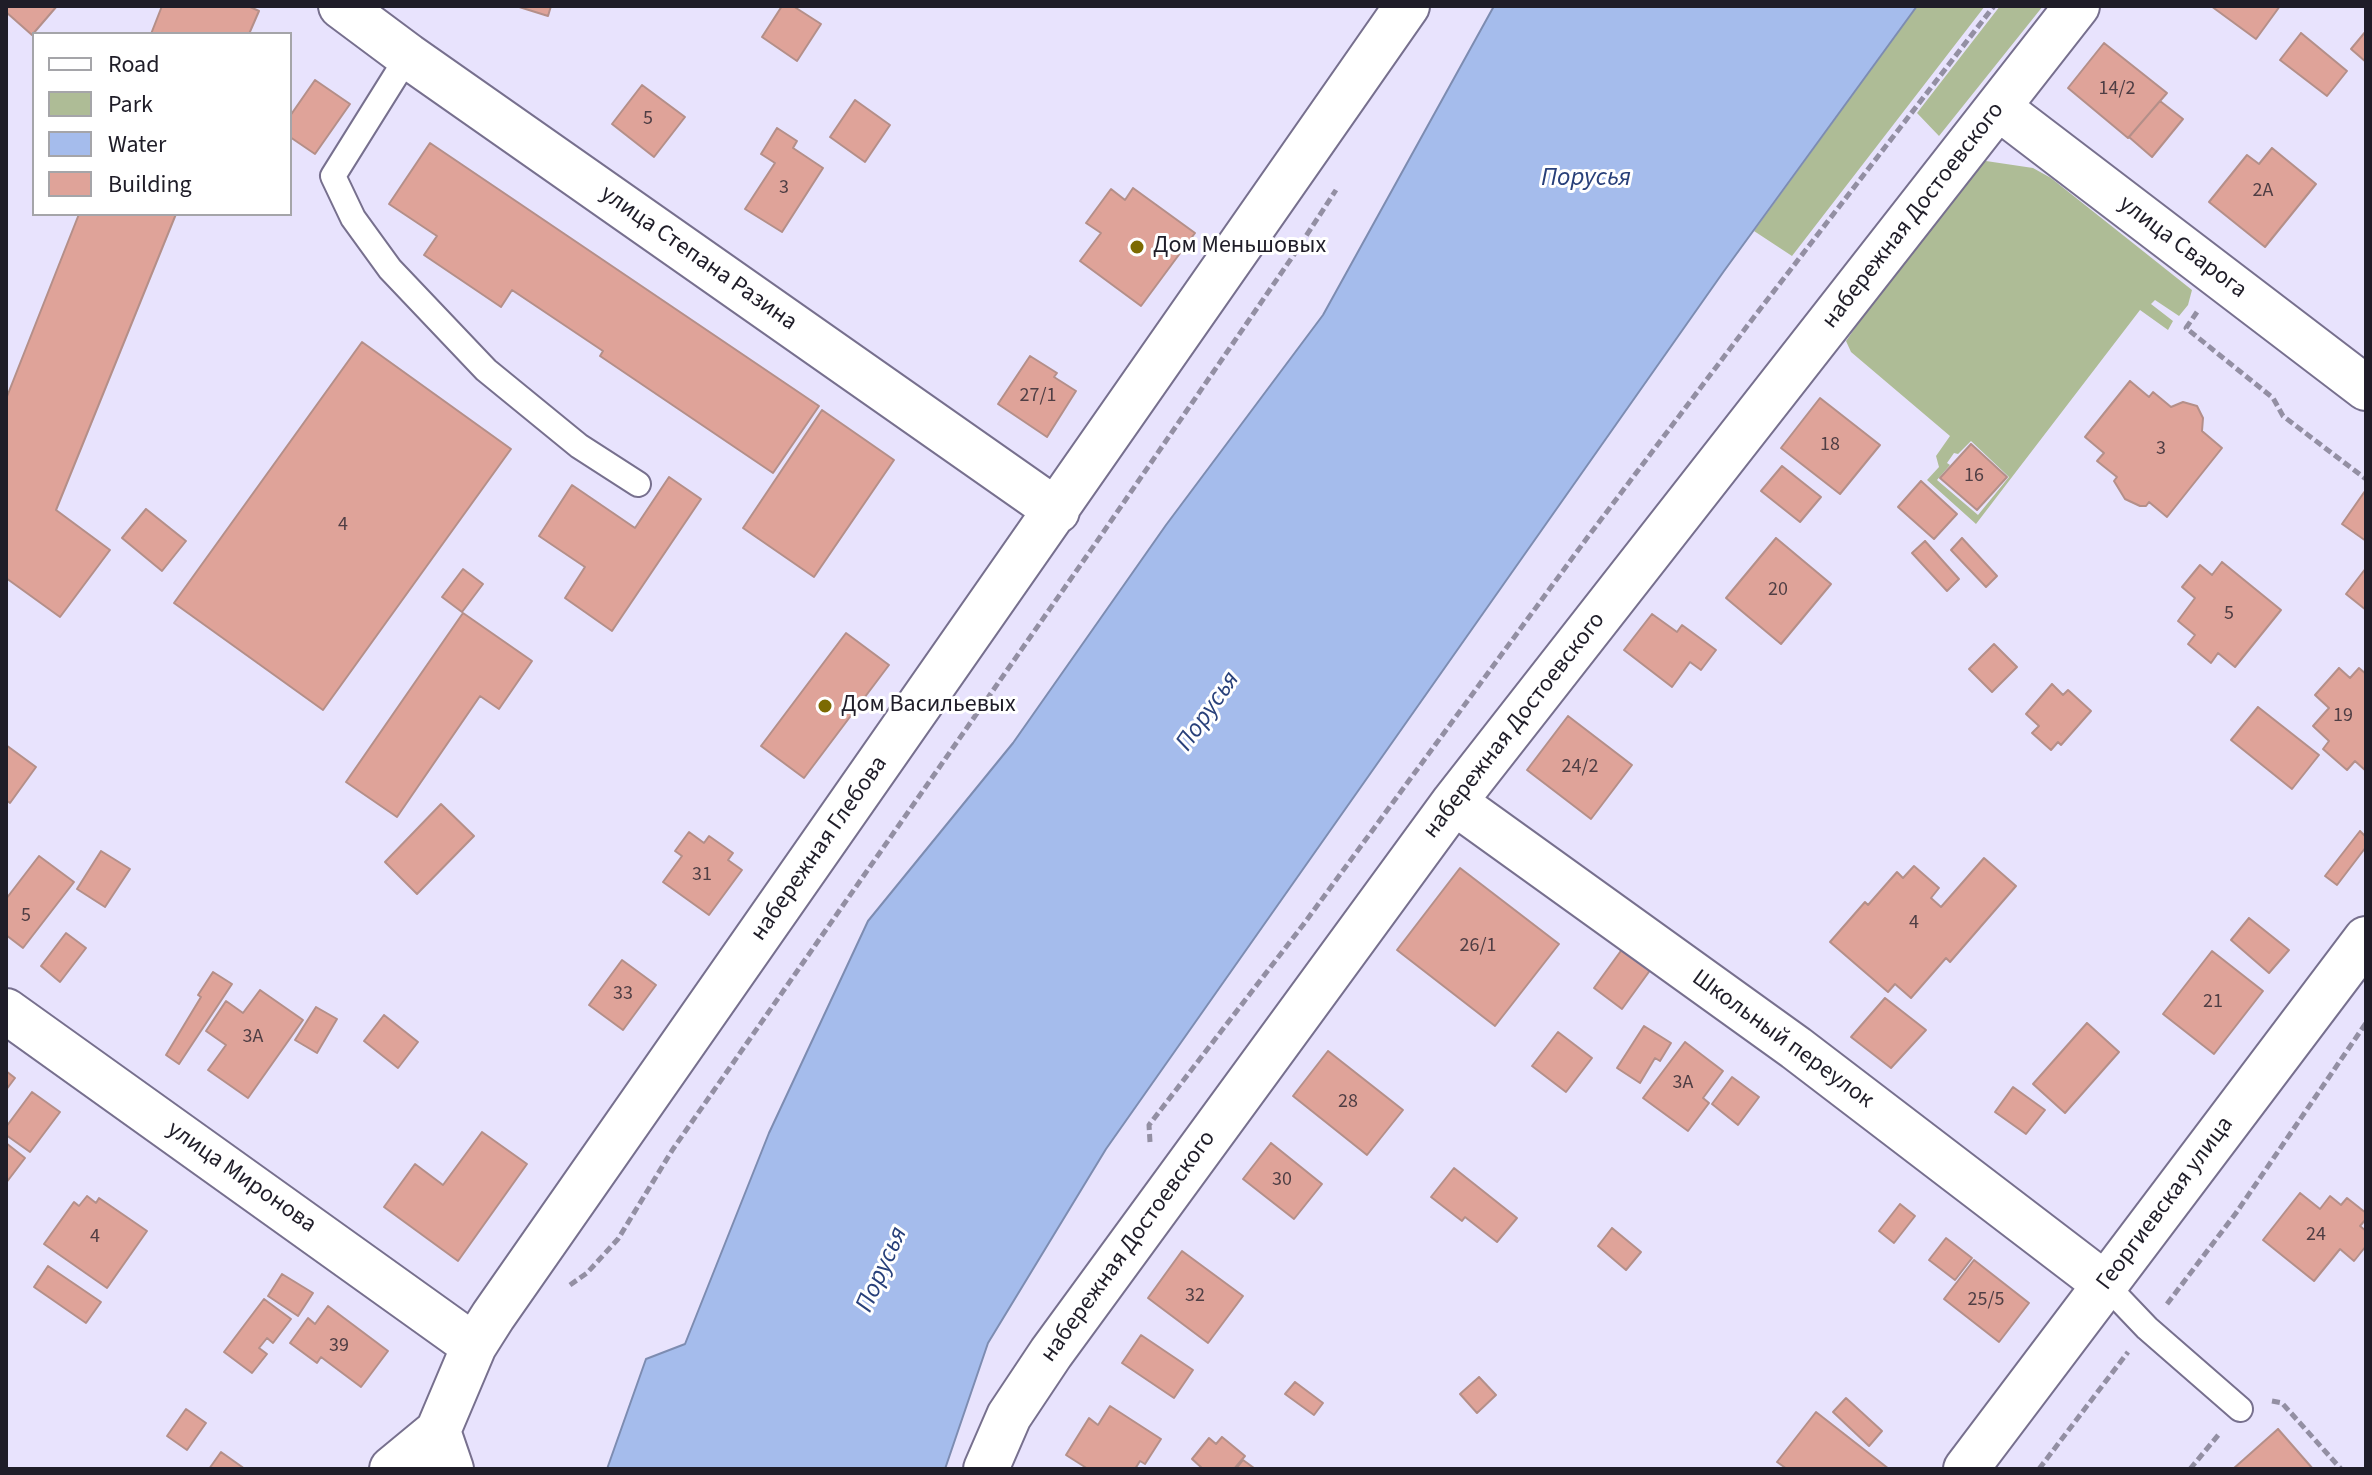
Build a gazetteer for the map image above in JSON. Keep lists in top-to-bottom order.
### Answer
{
  "streets": {
    "street": [
      "набережная Достоевского",
      "улица Сварога",
      "улица Степана Разина",
      "набережная Глебова",
      "Школьный переулок",
      "улица Миронова",
      "Георгиевская улица"
    ]
  },
  "crossings": [
    ["набережная Достоевского", "улица Сварога"],
    ["набережная Достоевского", "Школьный переулок"],
    ["улица Степана Разина", "набережная Глебова"],
    ["набережная Глебова", "улица Миронова"],
    ["Школьный переулок", "Георгиевская улица"]
  ],
  "water": ["Порусья"],
  "places": ["Дом Меньшовых", "Дом Васильевых"],
  "house_numbers": [
    "14/2",
    "5",
    "3",
    "2А",
    "27/1",
    "18",
    "3",
    "16",
    "4",
    "20",
    "5",
    "19",
    "24/2",
    "31",
    "5",
    "4",
    "26/1",
    "33",
    "21",
    "3А",
    "3А",
    "28",
    "30",
    "24",
    "4",
    "32",
    "25/5",
    "39"
  ],
  "legend": [
    "Road",
    "Park",
    "Water",
    "Building"
  ]
}
